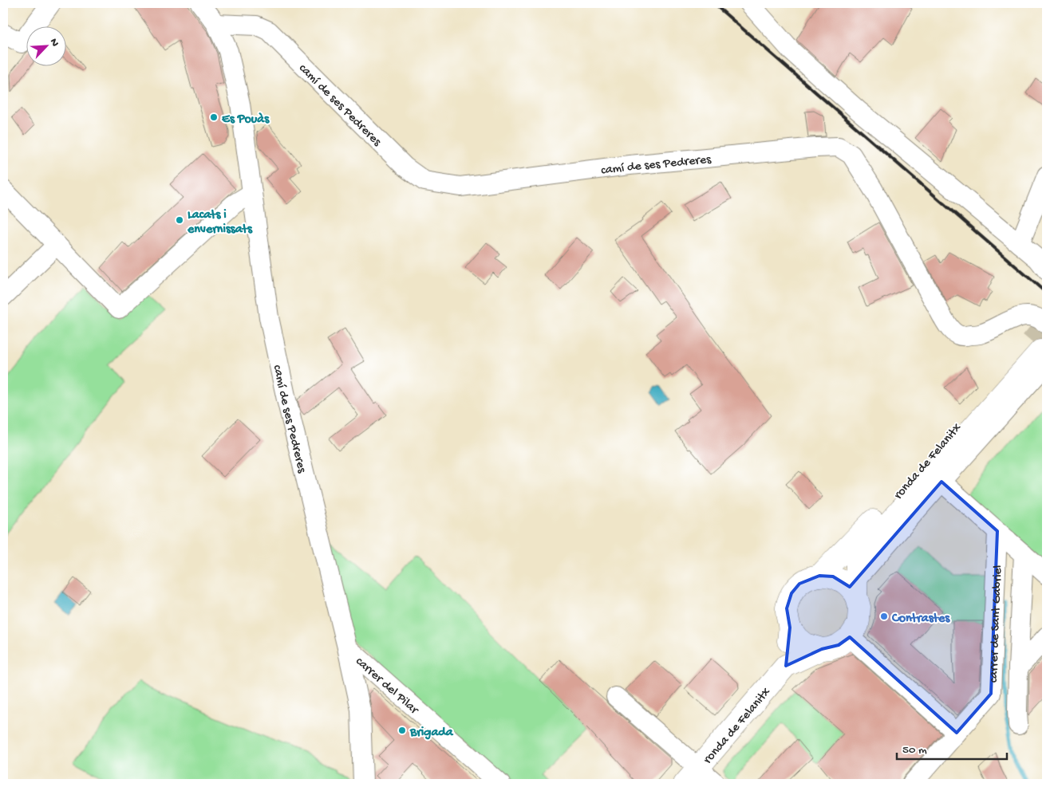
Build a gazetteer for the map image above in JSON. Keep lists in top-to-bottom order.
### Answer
{
  "streets": {
    "main road": ["ronda de Felanitx"],
    "street": ["camí de ses Pedreres", "carrer de Sant Gabriel", "carrer del Pilar"]
  },
  "crossings": [
    ["camí de ses Pedreres", "carrer del Pilar"]
  ],
  "places": [
    "Es Pouàs",
    "Lacats i envernissats",
    "Contrastes",
    "Brigada"
  ],
  "scale_bar": "50 m",
  "north": "top right"
}
